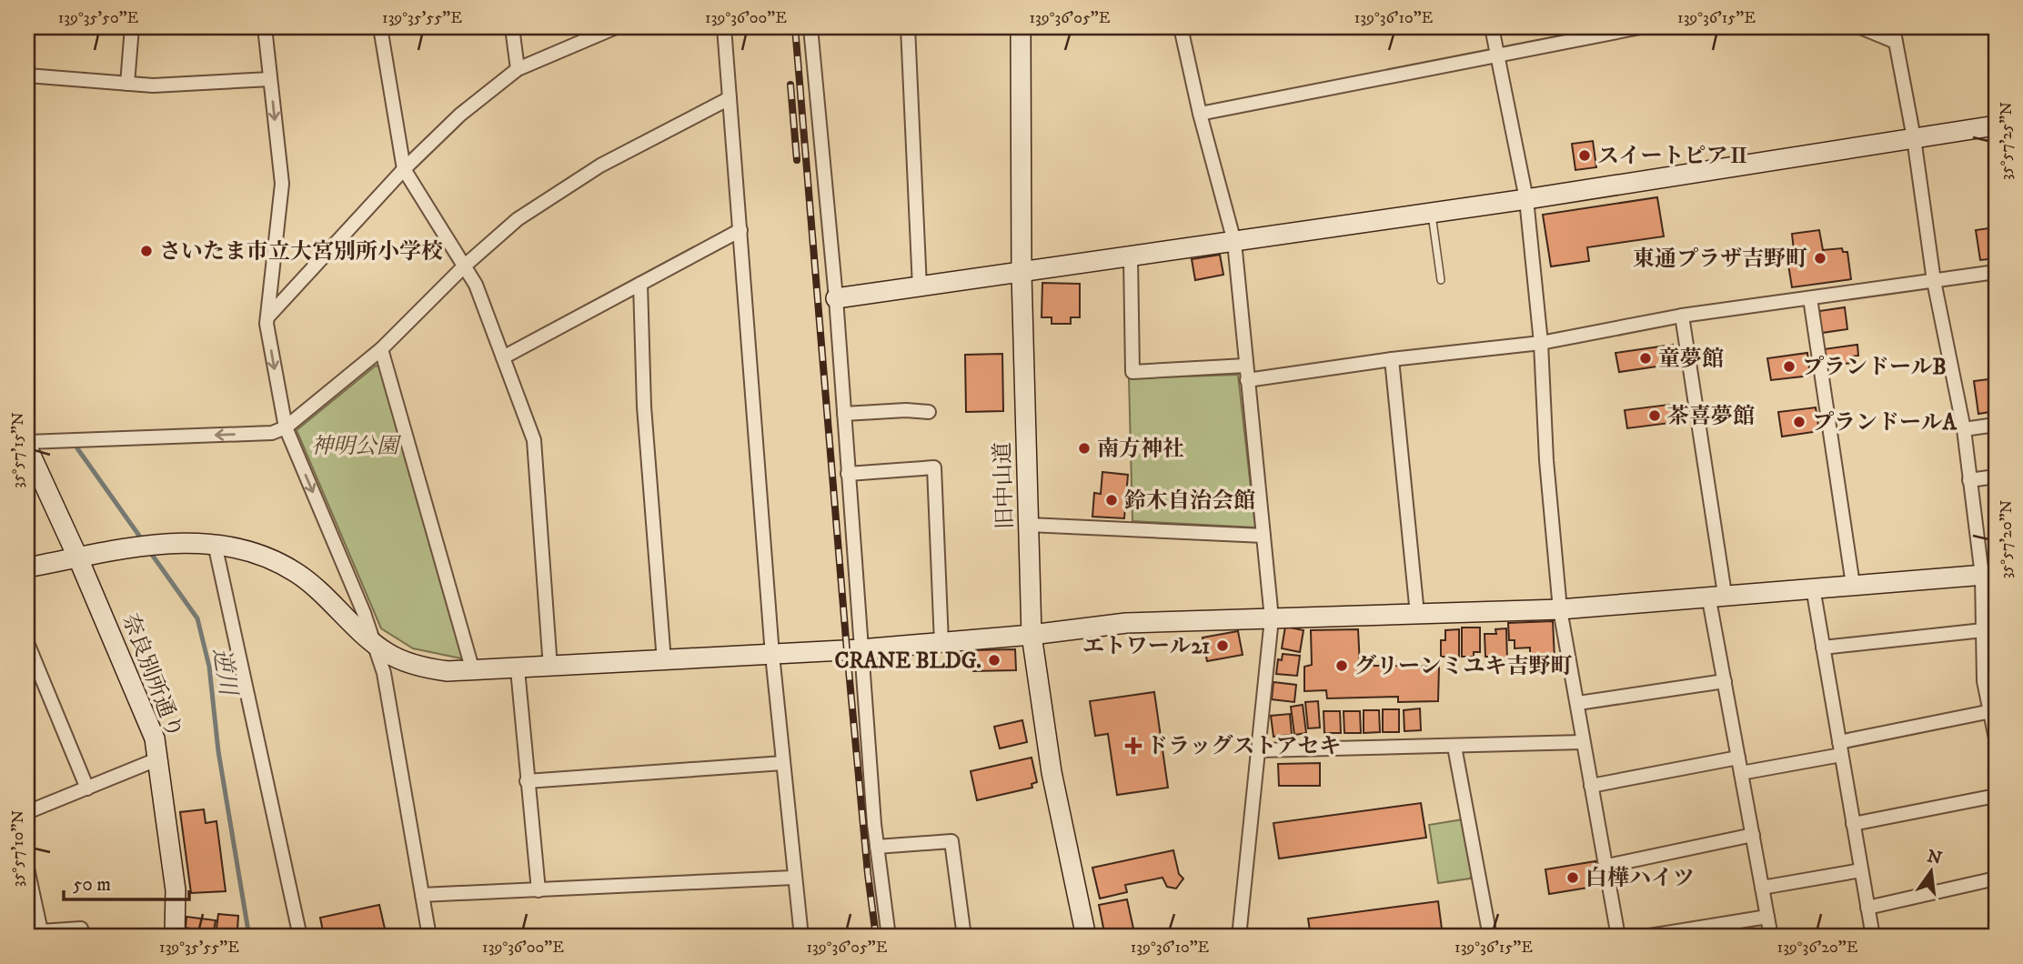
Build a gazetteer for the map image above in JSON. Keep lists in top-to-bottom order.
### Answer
{
  "streets": {
    "street": ["旧中山道", "奈良別所通り"]
  },
  "water": ["逆川"],
  "parks": ["神明公園"],
  "places": {
    "other": [
      "スイートピアⅡ",
      "さいたま市立大宮別所小学校",
      "東通プラザ吉野町",
      "童夢館",
      "プランドールB",
      "茶喜夢館",
      "プランドールA",
      "南方神社",
      "鈴木自治会館",
      "エトワール21",
      "CRANE BLDG.",
      "グリーンミユキ吉野町",
      "白樺ハイツ"
    ],
    "health": ["ドラッグストアセキ"]
  },
  "scale_bar": "50 m",
  "north": "top",
  "coordinates": [
    "139°35'50\"E",
    "139°35'55\"E",
    "139°36'00\"E",
    "139°36'05\"E",
    "139°36'10\"E",
    "139°36'15\"E",
    "35°57'25\"N",
    "35°57'15\"N",
    "35°57'20\"N",
    "35°57'10\"N",
    "139°36'20\"E"
  ]
}
